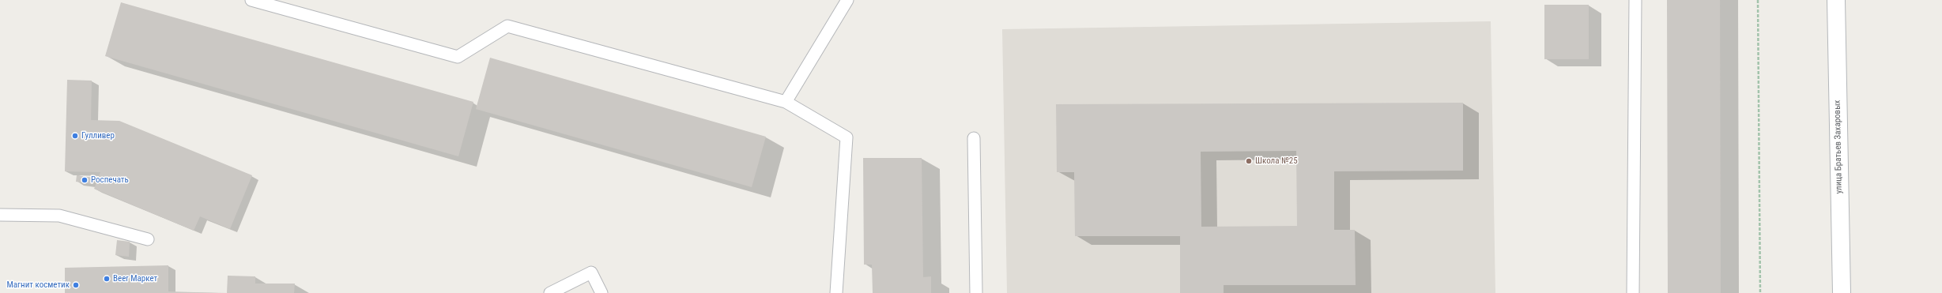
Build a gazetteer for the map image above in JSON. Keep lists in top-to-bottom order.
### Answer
{
  "streets": {
    "main road": ["улица Братьев Захаровых"]
  },
  "places": [
    "Гулливер",
    "Школа №25",
    "Роспечать",
    "Beer Маркет",
    "Магнит косметик"
  ]
}
